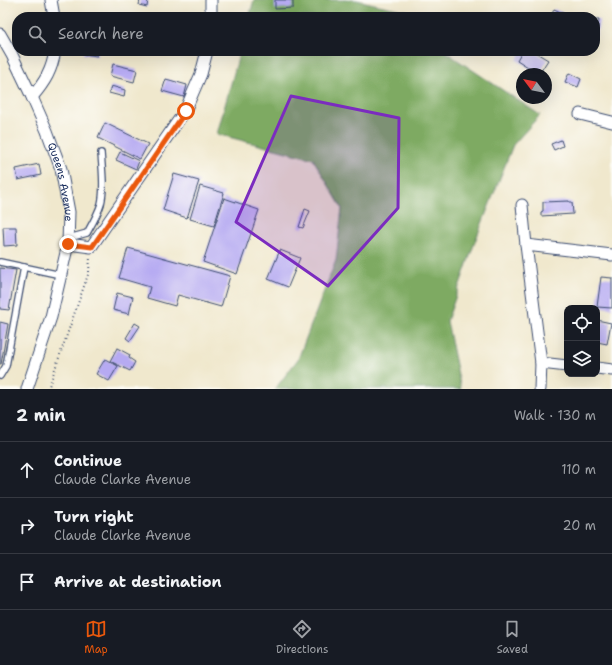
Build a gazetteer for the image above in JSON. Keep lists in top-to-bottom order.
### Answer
{
  "streets": {
    "street": ["Queens Avenue"]
  },
  "north": "top left",
  "page": {
    "search": "Search here",
    "heading": ["2 min", "Walk · 130 m"],
    "list": [
      ["Continue", "Claude Clarke Avenue", "110 m"],
      ["Turn right", "Claude Clarke Avenue", "20 m"],
      "Arrive at destination"
    ],
    "nav": ["Map", "Directions", "Saved"]
  }
}
